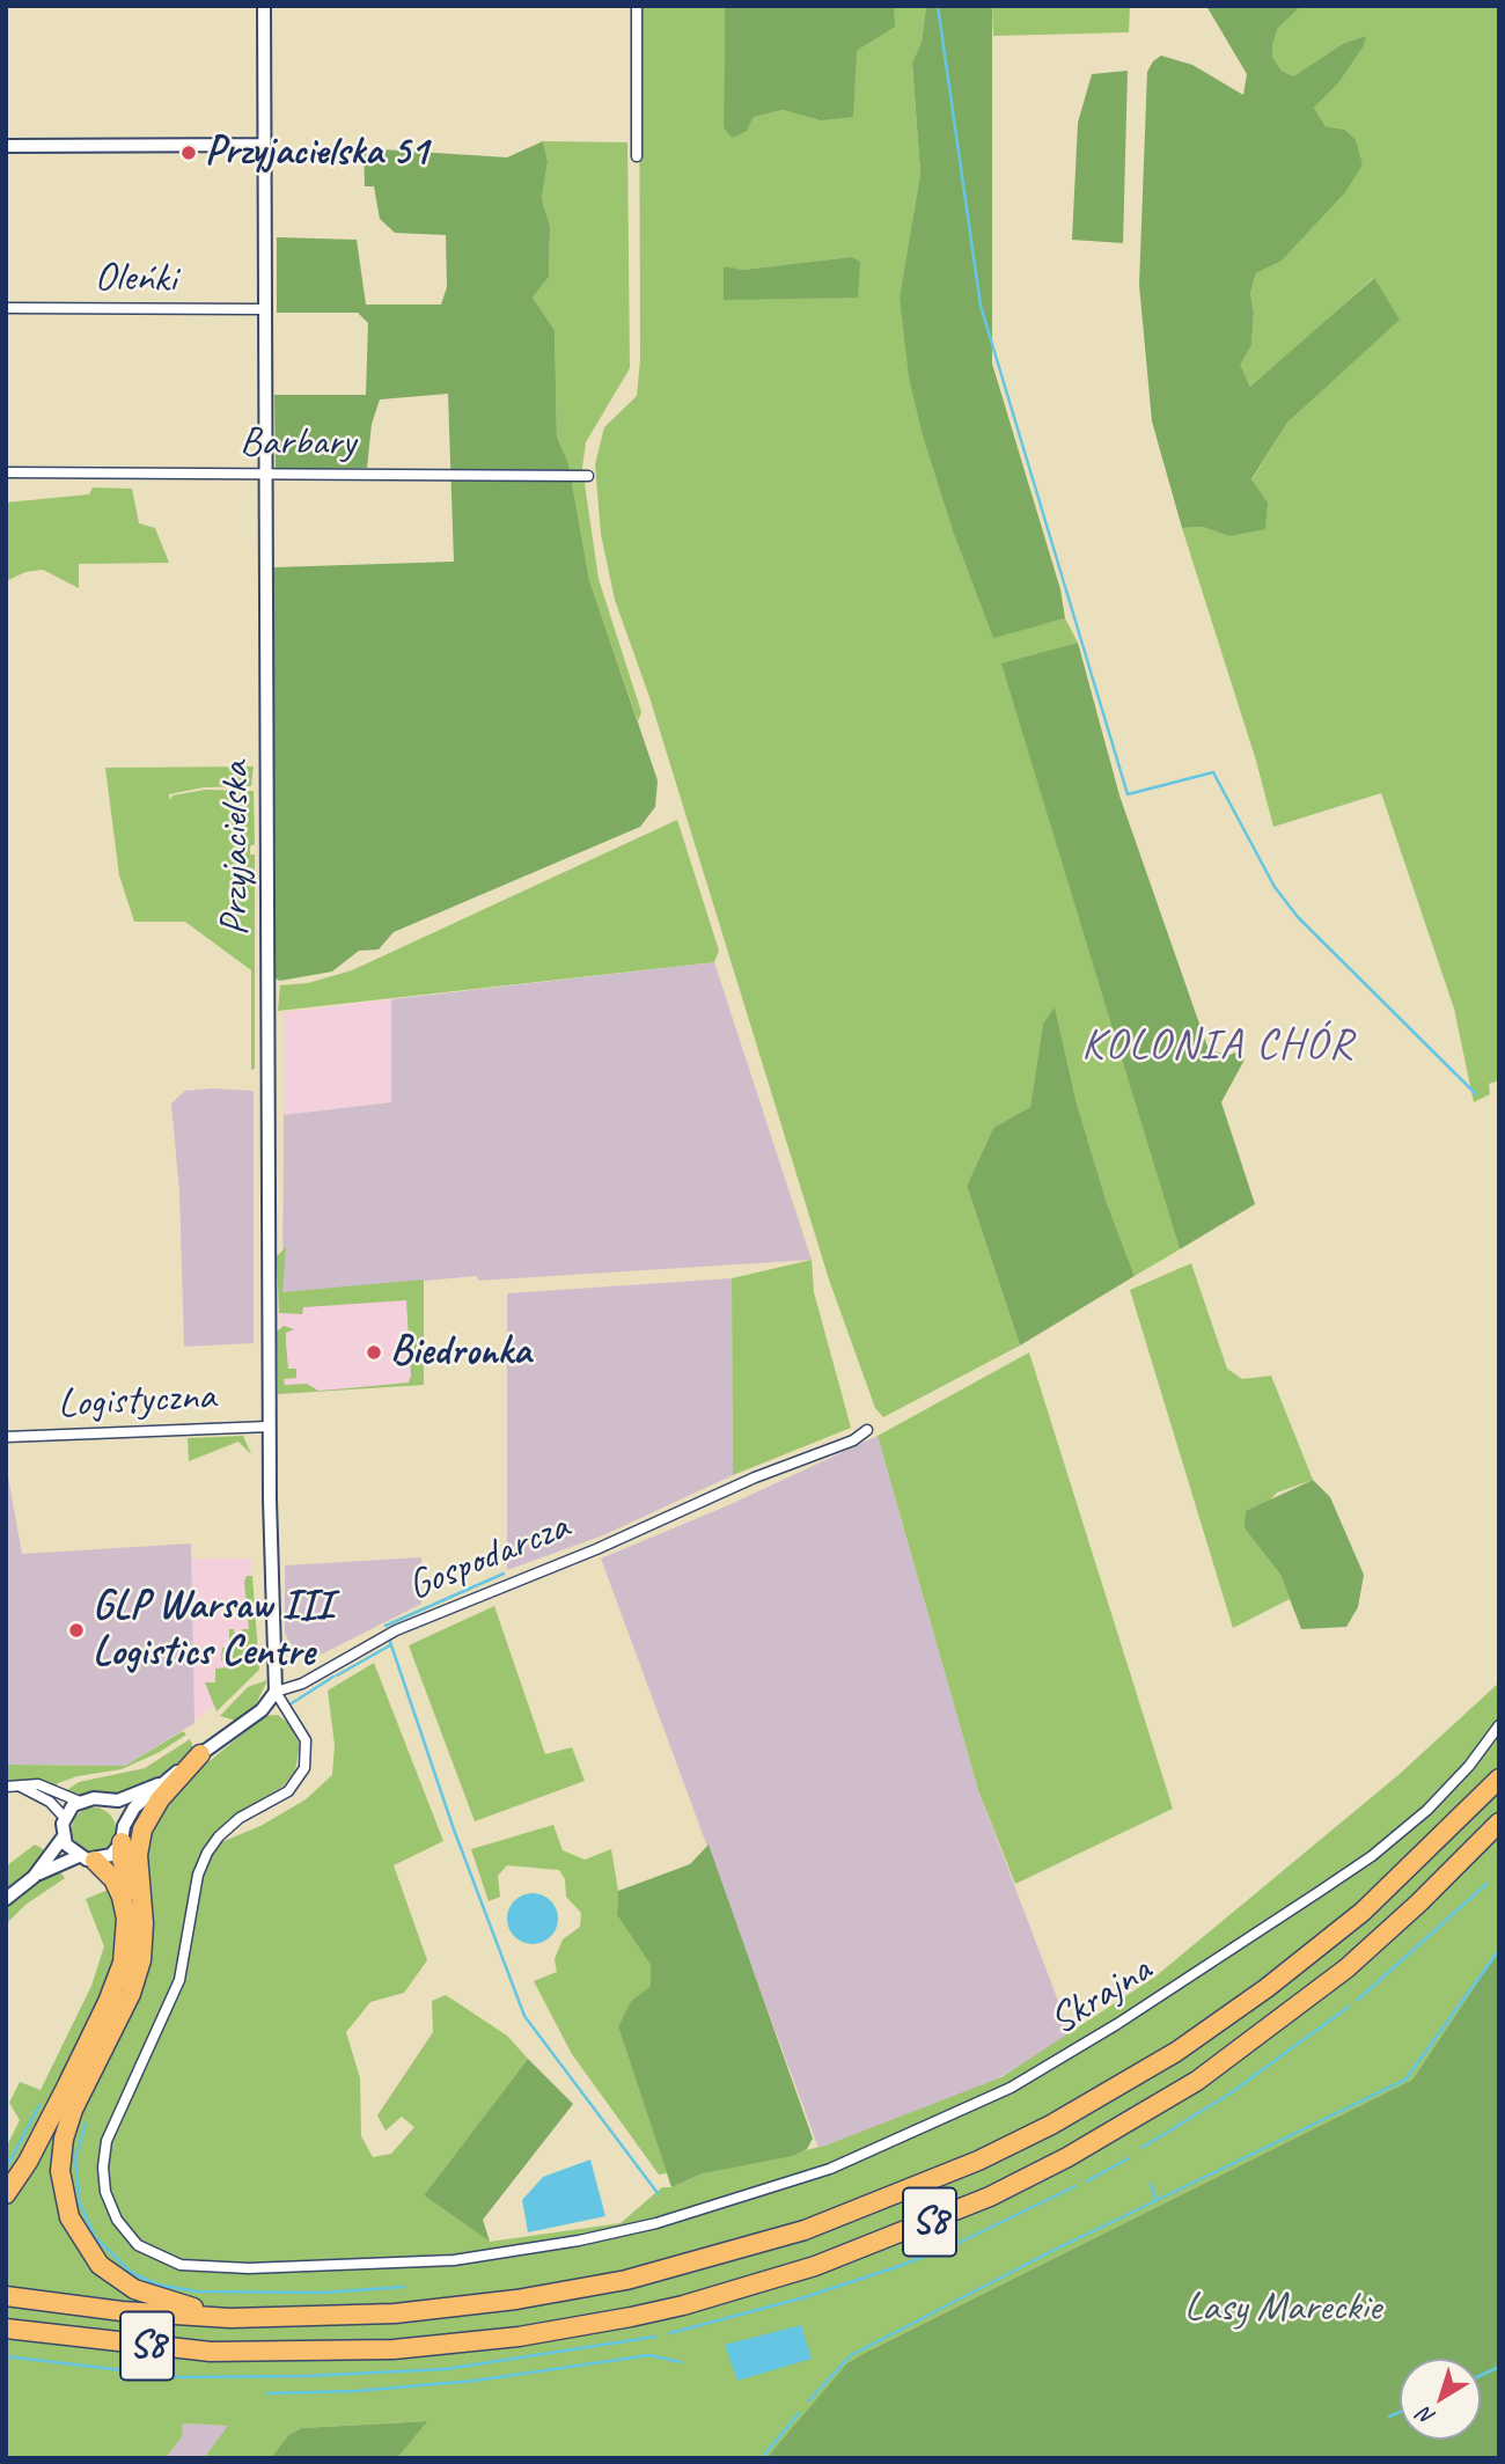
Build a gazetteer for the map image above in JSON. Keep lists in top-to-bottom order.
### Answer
{
  "streets": {
    "highway": ["S8"],
    "street": [
      "Oleńki",
      "Barbary",
      "Przyjacielska",
      "Logistyczna",
      "Gospodarcza",
      "Skrajna"
    ]
  },
  "crossings": [
    ["Oleńki", "Przyjacielska"],
    ["Barbary", "Przyjacielska"],
    ["Przyjacielska", "Logistyczna"],
    ["Przyjacielska", "Gospodarcza"],
    ["Przyjacielska", "Skrajna"],
    ["Gospodarcza", "Skrajna"]
  ],
  "districts": ["KOLONIA CHÓR"],
  "parks": ["Lasy Mareckie"],
  "places": ["Przyjacielska 51", "Biedronka", "GLP Warsaw III Logistics Centre"],
  "north": "bottom left"
}
